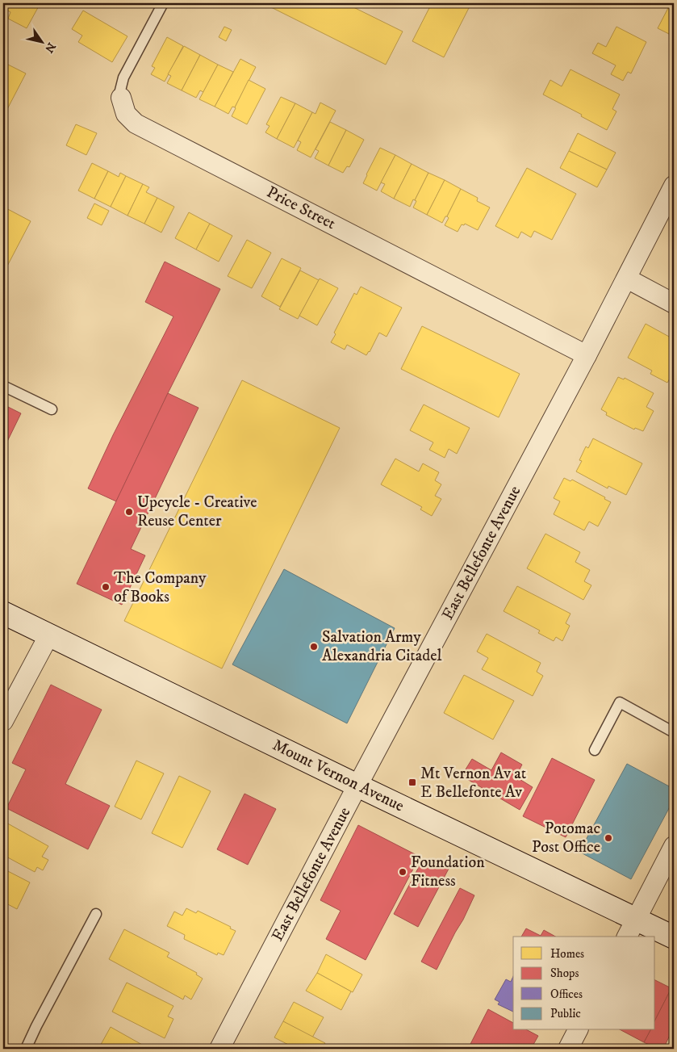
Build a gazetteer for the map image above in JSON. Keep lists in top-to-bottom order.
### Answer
{
  "streets": {
    "main road": ["Mount Vernon Avenue"],
    "street": ["Price Street", "East Bellefonte Avenue"]
  },
  "crossings": [
    ["Price Street", "East Bellefonte Avenue"],
    ["East Bellefonte Avenue", "Mount Vernon Avenue"]
  ],
  "places": {
    "other": [
      "Upcycle - Creative Reuse Center",
      "The Company of Books",
      "Salvation Army Alexandria Citadel",
      "Potomac Post Office",
      "Foundation Fitness"
    ],
    "transit": ["Mt Vernon Av at E Bellefonte Av"]
  },
  "legend": [
    "Homes",
    "Shops",
    "Offices",
    "Public"
  ],
  "north": "bottom right"
}
